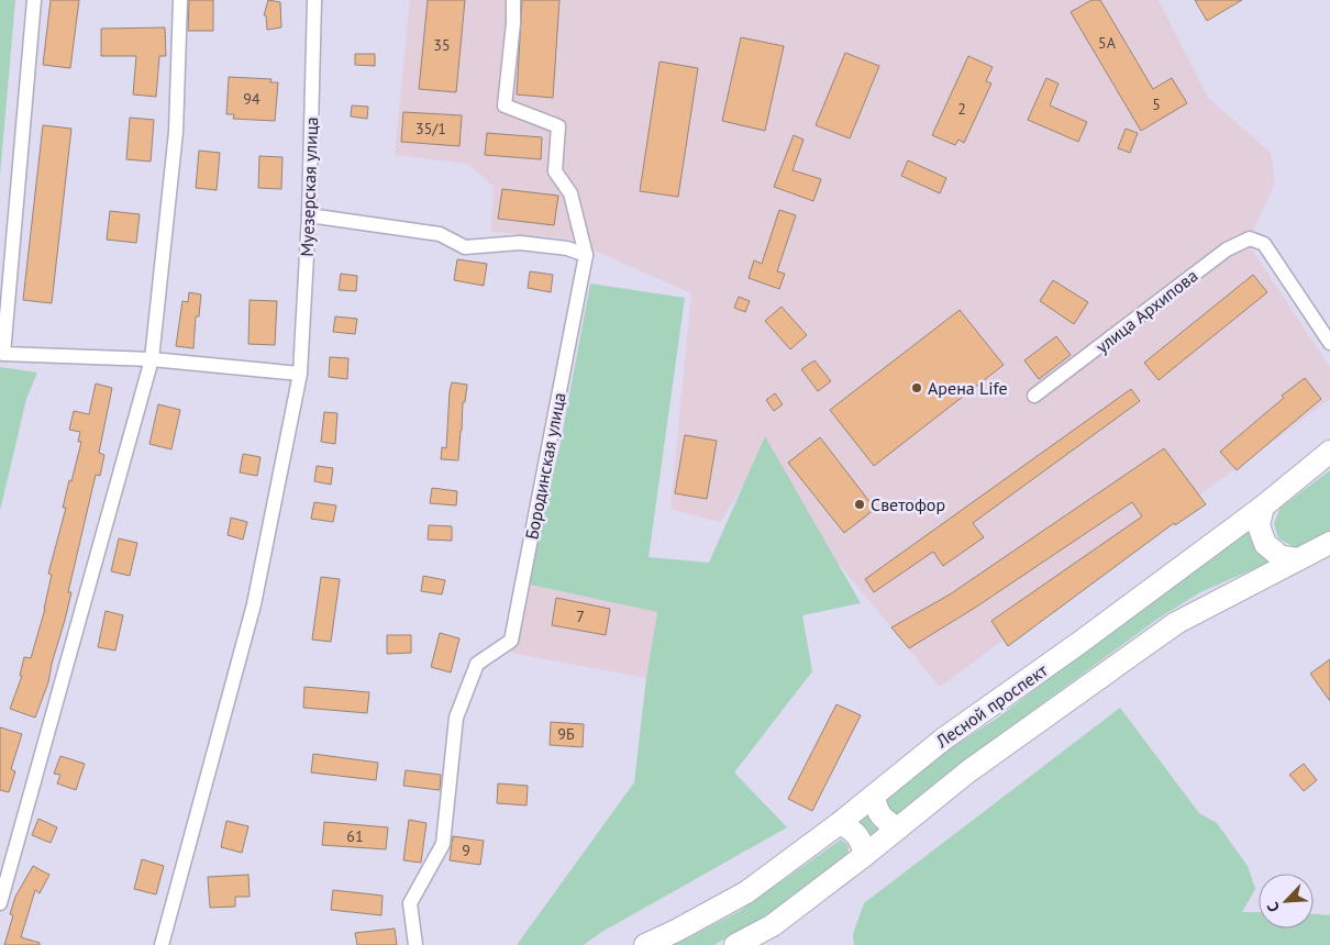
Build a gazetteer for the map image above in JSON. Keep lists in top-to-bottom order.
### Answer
{
  "streets": {
    "main road": ["Лесной проспект"],
    "street": ["Муезерская улица", "улица Архипова", "Бородинская улица"]
  },
  "places": ["Арена Life", "Светофор"],
  "house_numbers": [
    "5А",
    "35",
    "94",
    "5",
    "2",
    "35/1",
    "7",
    "9Б",
    "61",
    "9"
  ],
  "north": "bottom left"
}
